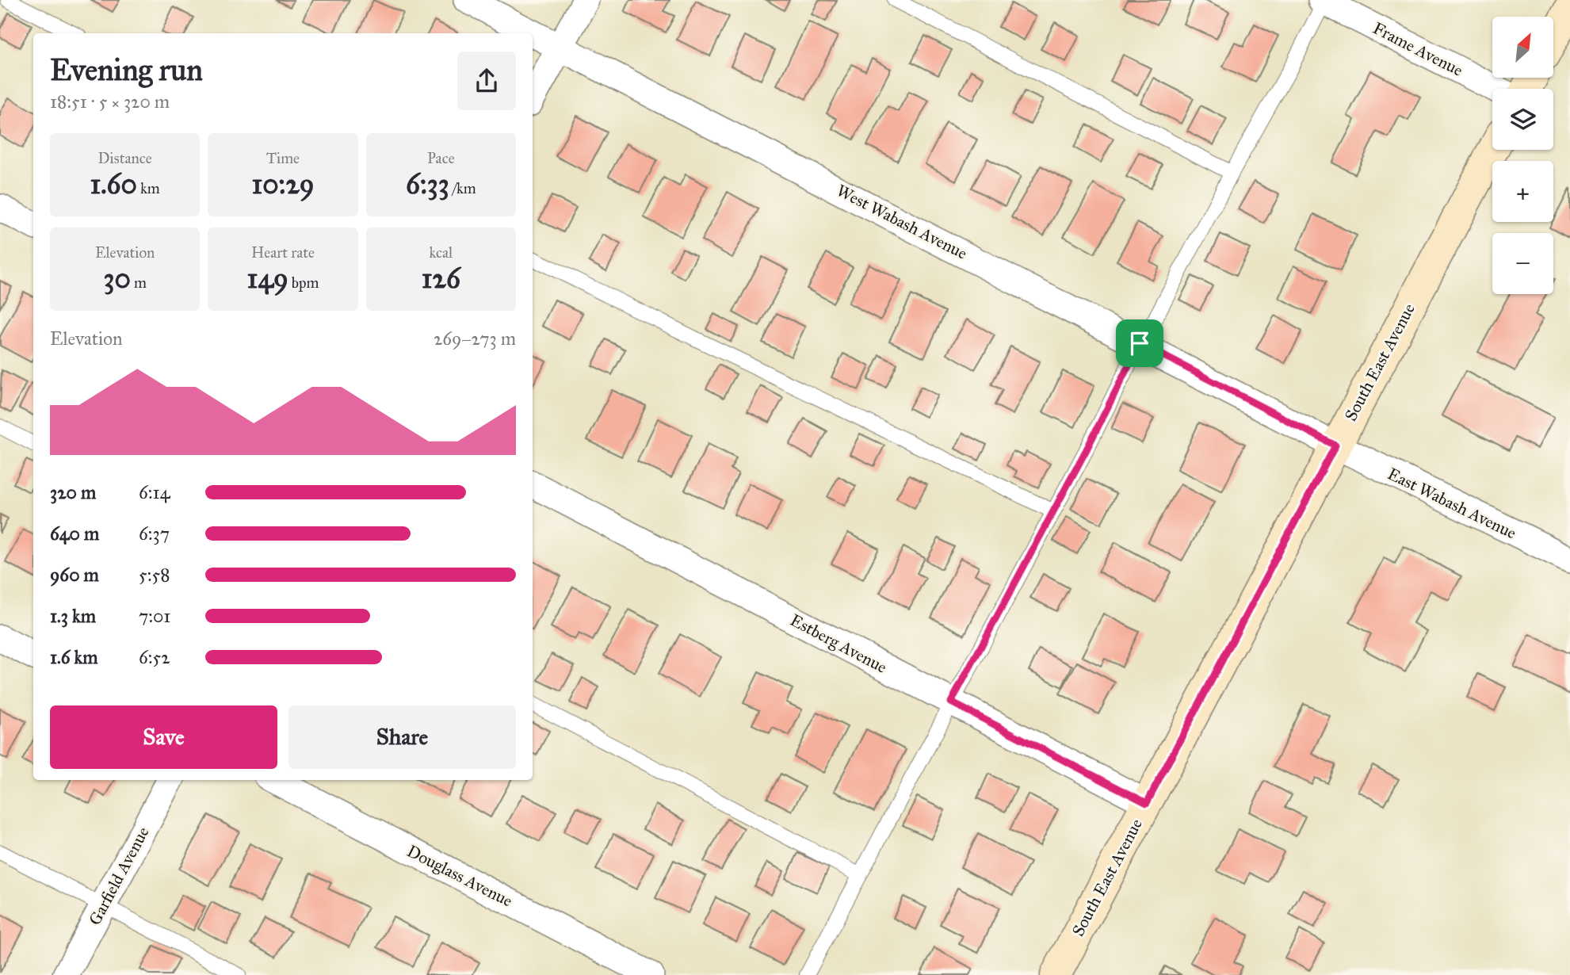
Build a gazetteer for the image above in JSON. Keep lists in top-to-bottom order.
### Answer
{
  "streets": {
    "main road": ["South East Avenue"],
    "street": [
      "Frame Avenue",
      "West Wabash Avenue",
      "East Wabash Avenue",
      "Estberg Avenue",
      "Garfield Avenue",
      "Douglass Avenue"
    ]
  },
  "crossings": [
    ["West Wabash Avenue", "South East Avenue"],
    ["West Wabash Avenue", "East Wabash Avenue"],
    ["South East Avenue", "East Wabash Avenue"],
    ["South East Avenue", "Estberg Avenue"]
  ],
  "north": "top right",
  "page": {
    "map_buttons": ["+", "−"],
    "heading": ["Evening run", "18:51 · 5 × 320 m"],
    "stats": [
      ["Distance", "1.60 km"],
      ["Time", "10:29"],
      ["Pace", "6:33 /km"],
      ["Elevation", "30 m"],
      ["Heart rate", "149 bpm"],
      ["kcal", "126"]
    ],
    "chart": ["Elevation", "269–273 m"],
    "list": [
      {
        "name": "320 m",
        "note": "6:14"
      },
      {
        "name": "640 m",
        "note": "6:37"
      },
      {
        "name": "960 m",
        "note": "5:58"
      },
      {
        "name": "1.3 km",
        "note": "7:01"
      },
      {
        "name": "1.6 km",
        "note": "6:52"
      }
    ],
    "buttons": ["Save", "Share"]
  }
}
